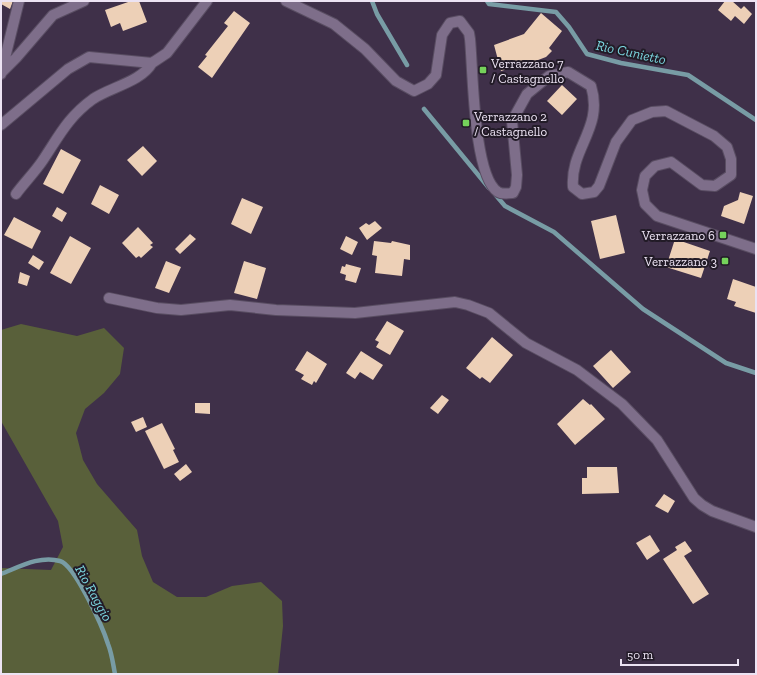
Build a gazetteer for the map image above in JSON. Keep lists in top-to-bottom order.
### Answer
{
  "water": ["Rio Cunietto", "Rio Raggio"],
  "places": {
    "transit": [
      "Verrazzano 7 / Castagnello",
      "Verrazzano 2 / Castagnello",
      "Verrazzano 6",
      "Verrazzano 3"
    ]
  },
  "scale_bar": "50 m"
}
